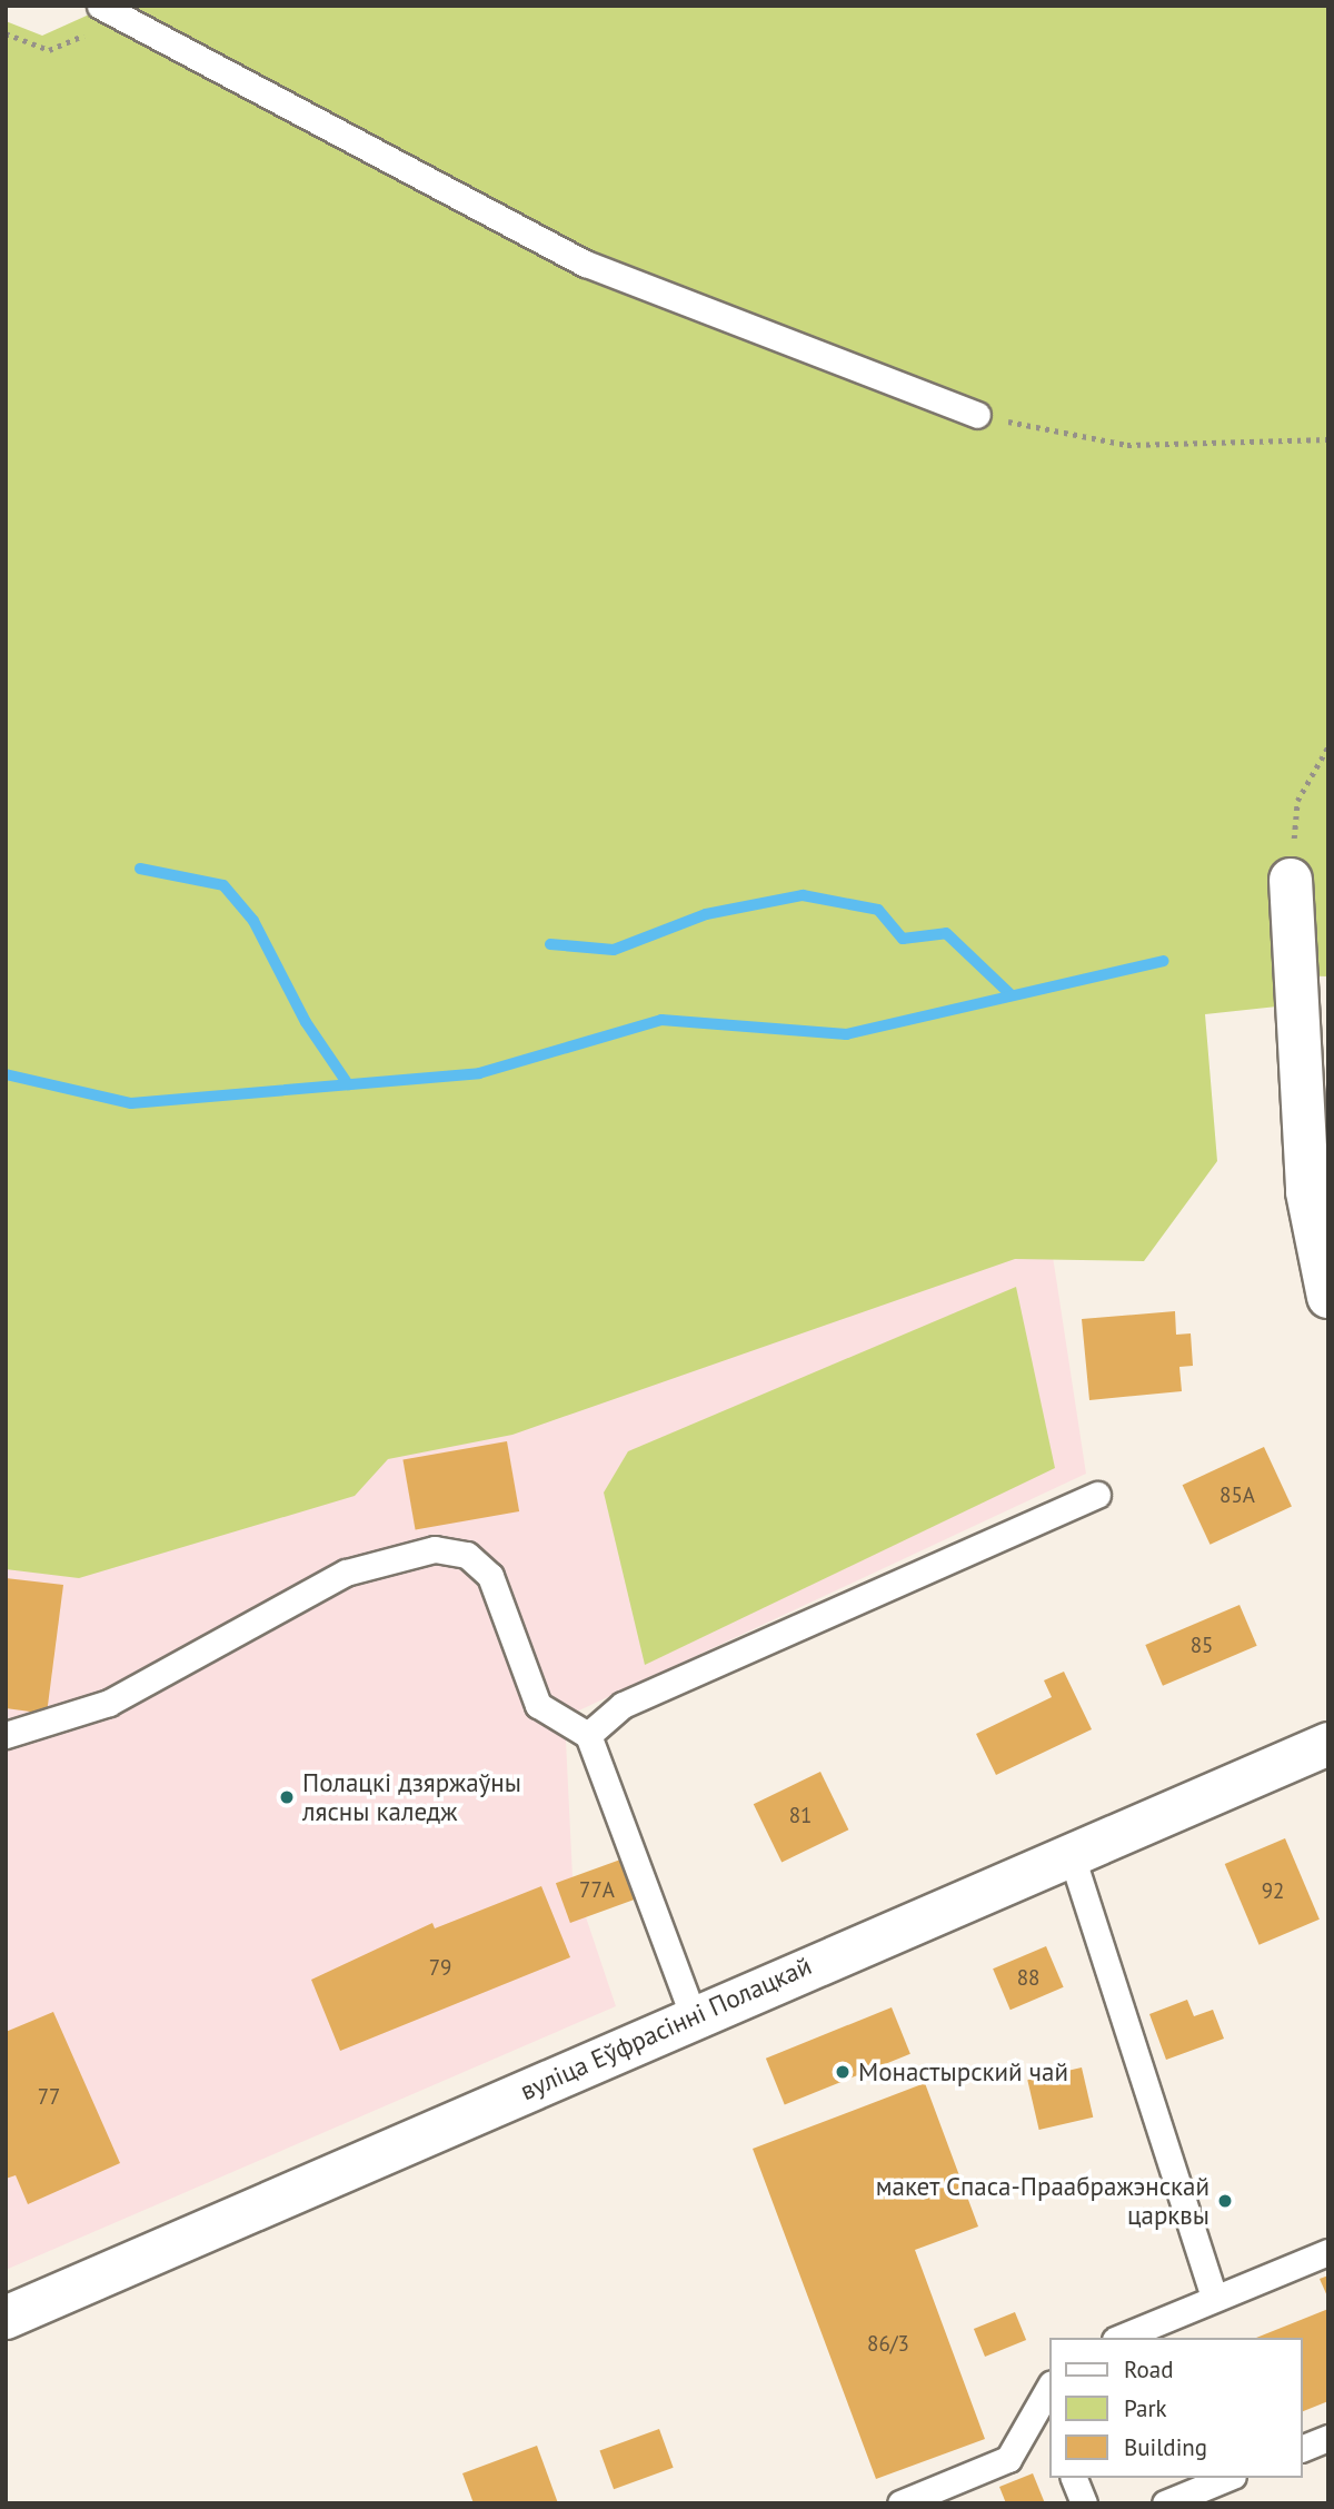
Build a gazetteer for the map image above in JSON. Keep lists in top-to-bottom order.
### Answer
{
  "streets": {
    "street": ["вуліца Еўфрасінні Полацкай"]
  },
  "places": ["Полацкі дзяржаўны лясны каледж", "Монастырский чай", "макет Спаса-Праабражэнскай царквы"],
  "house_numbers": [
    "85А",
    "85",
    "81",
    "77А",
    "92",
    "79",
    "88",
    "77",
    "86/3"
  ],
  "legend": ["Road", "Park", "Building"]
}
